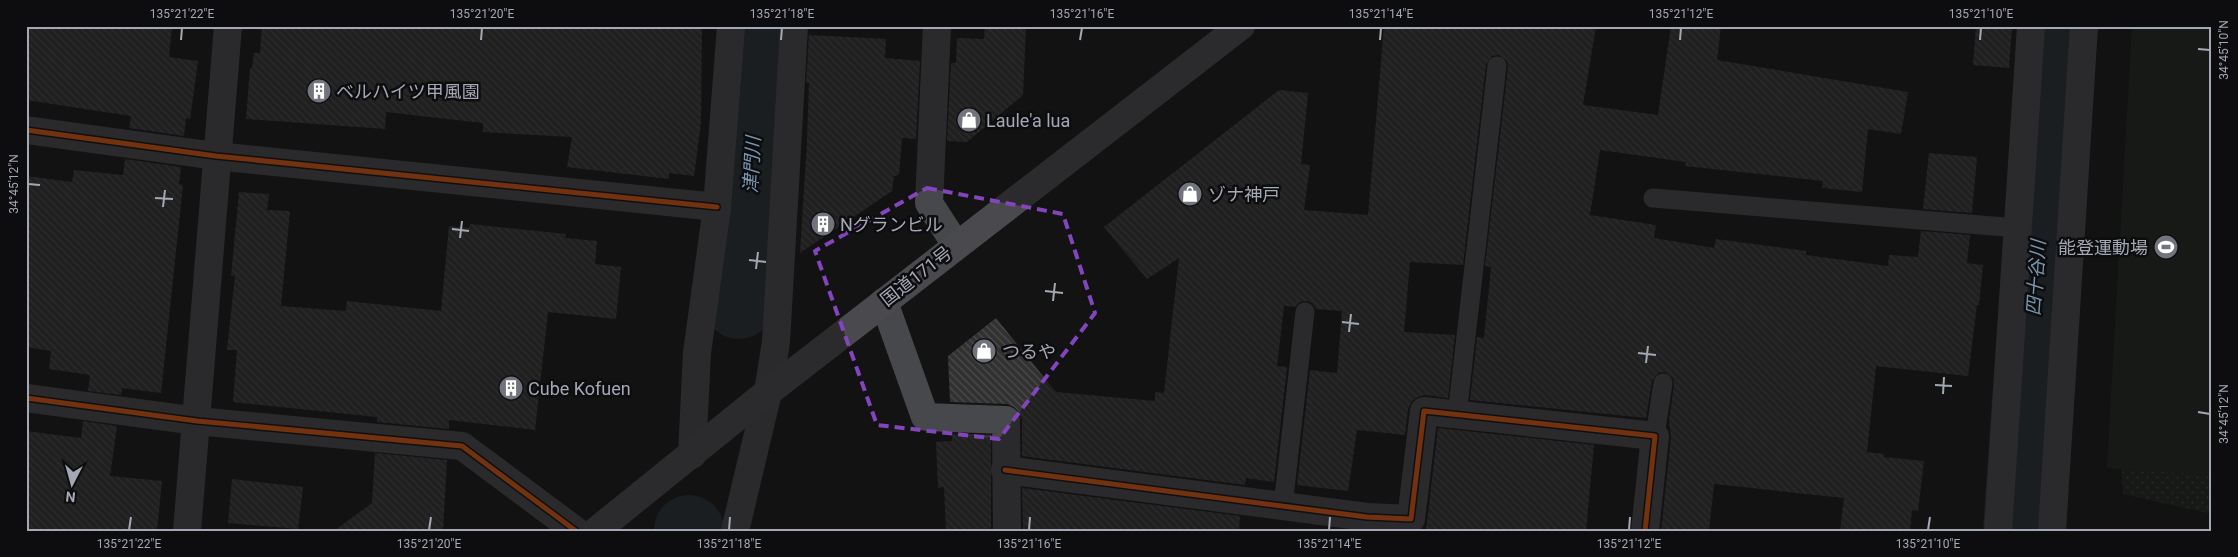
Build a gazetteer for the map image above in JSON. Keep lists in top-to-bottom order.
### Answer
{
  "streets": {
    "highway": ["国道171号"]
  },
  "water": ["津門川", "四十谷川"],
  "places": {
    "building": ["ベルハイツ甲風園", "Nグランビル", "Cube Kofuen"],
    "shop": ["Laule'a lua", "ゾナ神戸", "つるや"],
    "sports": ["能登運動場"]
  },
  "north": "bottom",
  "coordinates": [
    "135°21'22\"E",
    "135°21'20\"E",
    "135°21'18\"E",
    "135°21'16\"E",
    "135°21'14\"E",
    "135°21'12\"E",
    "135°21'10\"E",
    "34°45'10\"N",
    "34°45'12\"N"
  ]
}
